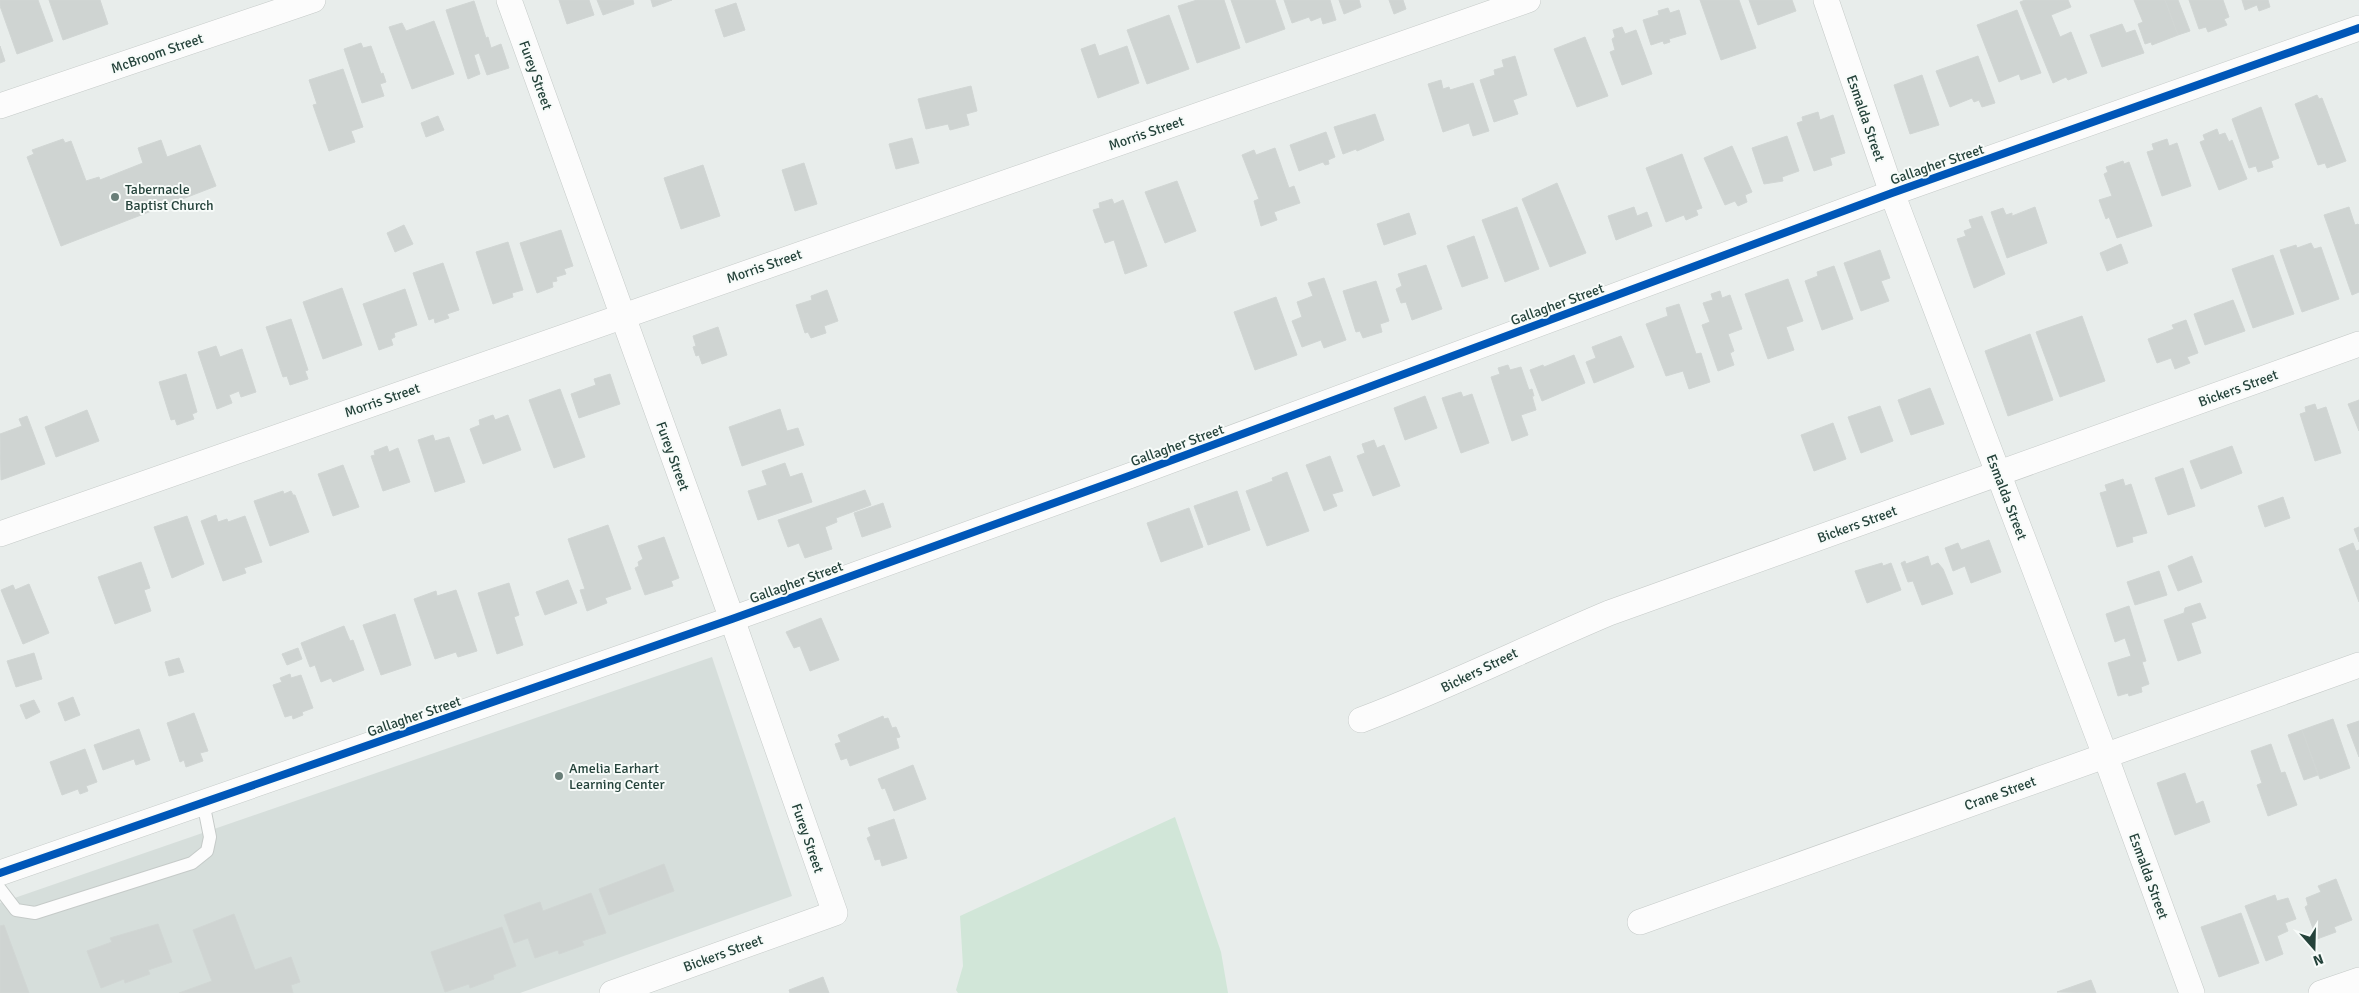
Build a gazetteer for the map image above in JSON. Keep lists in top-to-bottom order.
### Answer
{
  "streets": {
    "street": [
      "McBroom Street",
      "Furey Street",
      "Esmalda Street",
      "Morris Street",
      "Gallagher Street",
      "Bickers Street",
      "Crane Street"
    ]
  },
  "crossings": [
    ["Furey Street", "Morris Street"],
    ["Furey Street", "Gallagher Street"],
    ["Furey Street", "Bickers Street"],
    ["Esmalda Street", "Gallagher Street"],
    ["Esmalda Street", "Bickers Street"],
    ["Esmalda Street", "Crane Street"]
  ],
  "places": ["Tabernacle Baptist Church", "Amelia Earhart Learning Center"],
  "north": "bottom"
}
